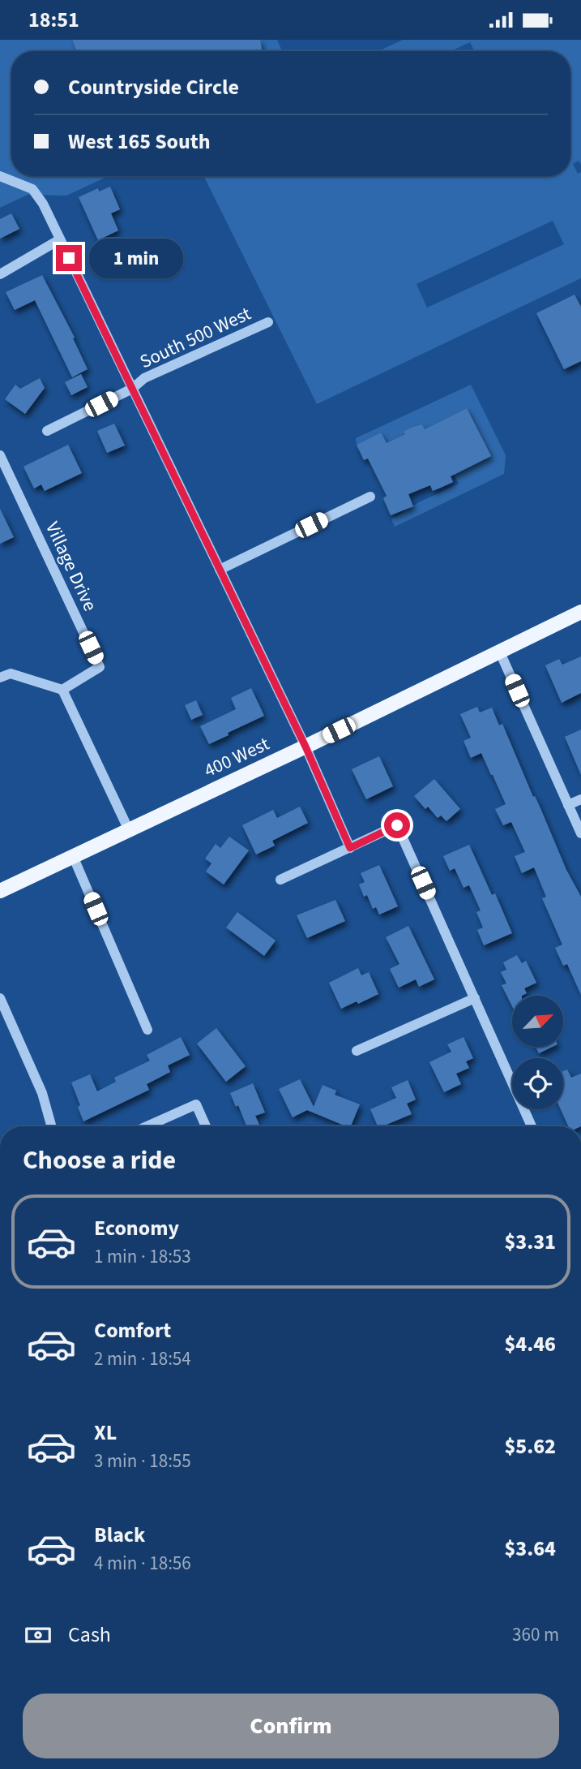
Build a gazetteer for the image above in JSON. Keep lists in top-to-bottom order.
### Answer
{
  "streets": {
    "main road": ["400 West"],
    "street": ["South 500 West", "Village Drive"]
  },
  "north": "top right",
  "page": {
    "status": "18:51",
    "banner": ["Countryside Circle", "West 165 South"],
    "bubble": "1 min",
    "heading": "Choose a ride",
    "list": [
      {
        "name": "Economy",
        "note": "1 min · 18:53",
        "value": "$3.31"
      },
      {
        "name": "Comfort",
        "note": "2 min · 18:54",
        "value": "$4.46"
      },
      {
        "name": "XL",
        "note": "3 min · 18:55",
        "value": "$5.62"
      },
      {
        "name": "Black",
        "note": "4 min · 18:56",
        "value": "$3.64"
      }
    ],
    "pay": ["Cash", "360 m"],
    "buttons": "Confirm"
  }
}
